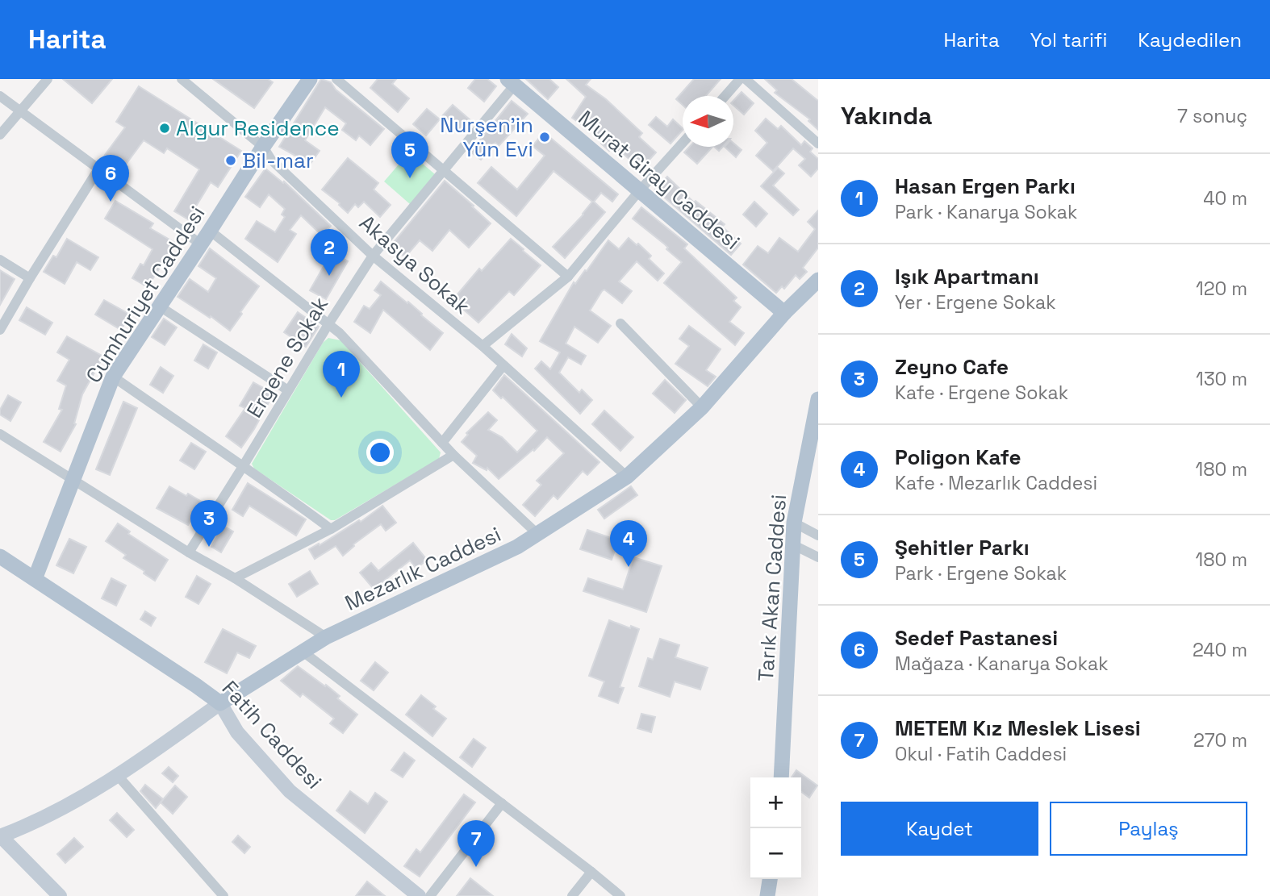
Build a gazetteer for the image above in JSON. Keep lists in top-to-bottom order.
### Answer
{
  "streets": {
    "main road": [
      "Murat Giray Caddesi",
      "Cumhuriyet Caddesi",
      "Mezarlık Caddesi",
      "Tarık Akan Caddesi",
      "Fatih Caddesi"
    ],
    "street": ["Akasya Sokak", "Ergene Sokak"]
  },
  "crossings": [
    ["Murat Giray Caddesi", "Ergene Sokak"],
    ["Murat Giray Caddesi", "Mezarlık Caddesi"],
    ["Akasya Sokak", "Cumhuriyet Caddesi"],
    ["Akasya Sokak", "Ergene Sokak"],
    ["Akasya Sokak", "Mezarlık Caddesi"],
    ["Cumhuriyet Caddesi", "Fatih Caddesi"],
    ["Mezarlık Caddesi", "Fatih Caddesi"]
  ],
  "places": ["Algur Residence", "Nurşen'in Yün Evi", "Bil-mar"],
  "north": "left",
  "page": {
    "header": "Harita",
    "nav": ["Harita", "Yol tarifi", "Kaydedilen"],
    "heading": ["Yakında", "7 sonuç"],
    "pins": [
      "5",
      "6",
      "2",
      "1",
      "3",
      "4",
      "7"
    ],
    "list": [
      {
        "mark": "1",
        "name": "Hasan Ergen Parkı",
        "note": "Park · Kanarya Sokak",
        "value": "40 m"
      },
      {
        "mark": "2",
        "name": "Işık Apartmanı",
        "note": "Yer · Ergene Sokak",
        "value": "120 m"
      },
      {
        "mark": "3",
        "name": "Zeyno Cafe",
        "note": "Kafe · Ergene Sokak",
        "value": "130 m"
      },
      {
        "mark": "4",
        "name": "Poligon Kafe",
        "note": "Kafe · Mezarlık Caddesi",
        "value": "180 m"
      },
      {
        "mark": "5",
        "name": "Şehitler Parkı",
        "note": "Park · Ergene Sokak",
        "value": "180 m"
      },
      {
        "mark": "6",
        "name": "Sedef Pastanesi",
        "note": "Mağaza · Kanarya Sokak",
        "value": "240 m"
      },
      {
        "mark": "7",
        "name": "METEM Kız Meslek Lisesi",
        "note": "Okul · Fatih Caddesi",
        "value": "270 m"
      }
    ],
    "map_buttons": ["+", "−"],
    "buttons": ["Kaydet", "Paylaş"]
  }
}
